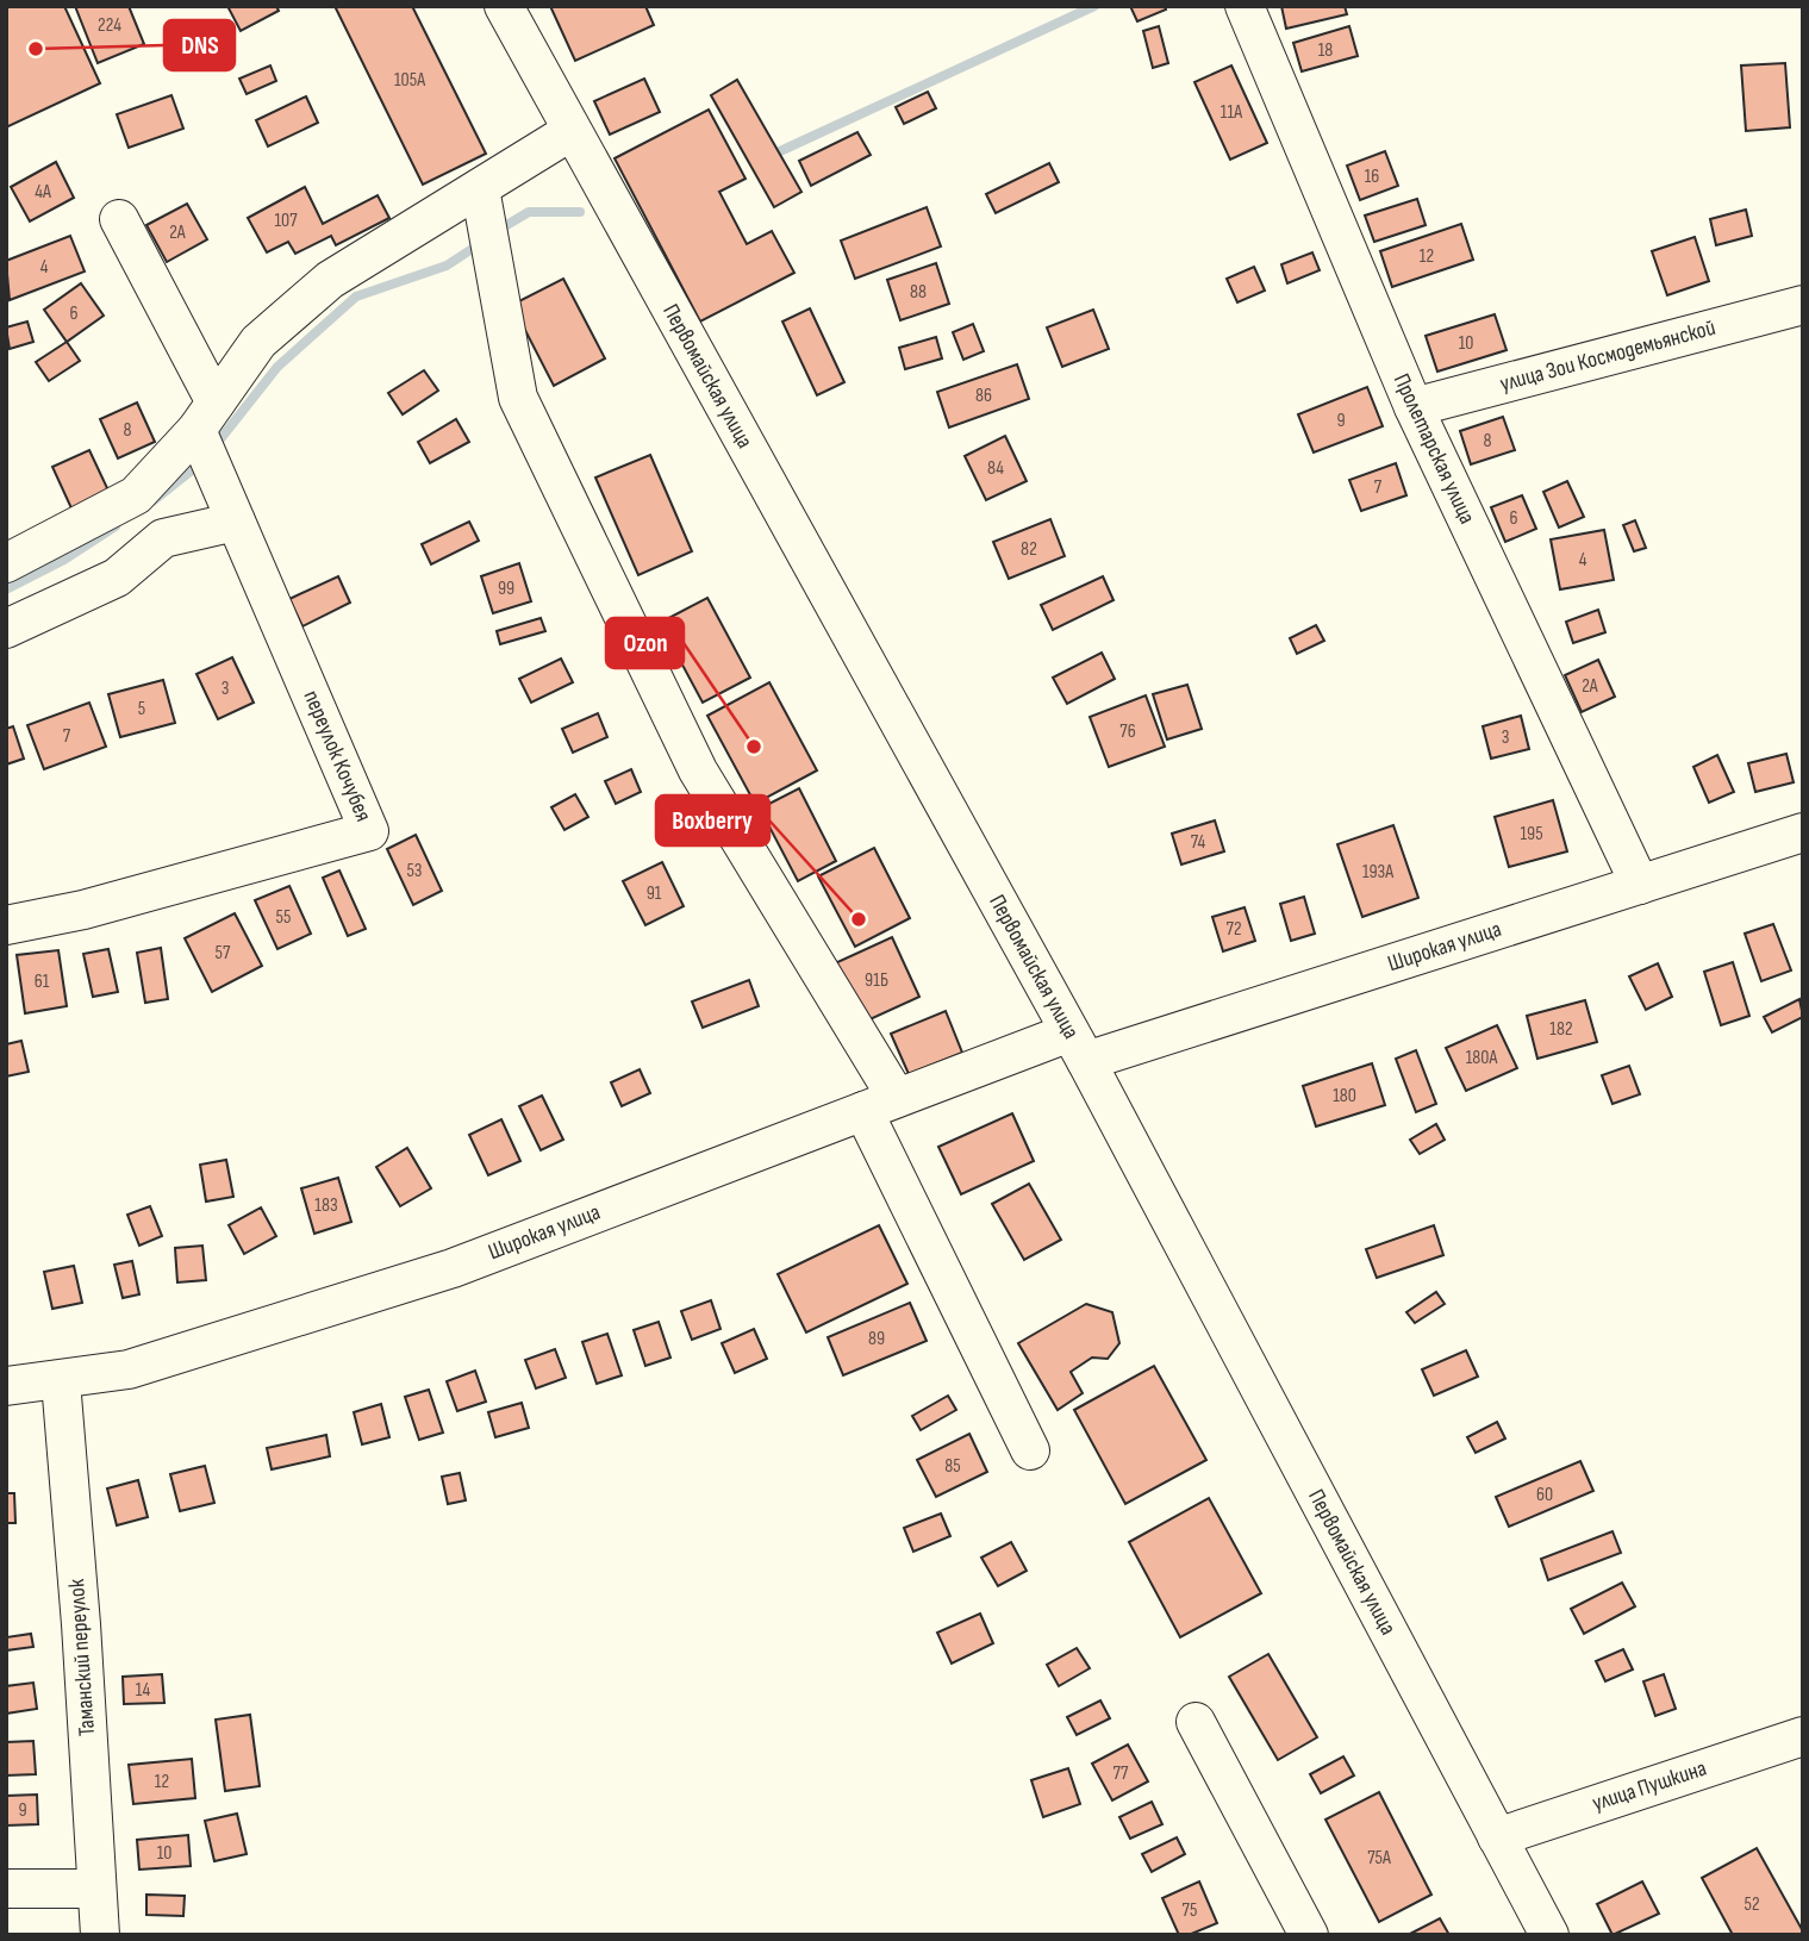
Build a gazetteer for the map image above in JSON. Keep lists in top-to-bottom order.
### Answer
{
  "streets": {
    "street": [
      "улица Зои Космодемьянской",
      "Первомайская улица",
      "Пролетарская улица",
      "переулок Кочубея",
      "Широкая улица",
      "Таманский переулок",
      "улица Пушкина"
    ]
  },
  "crossings": [
    ["улица Зои Космодемьянской", "Пролетарская улица"],
    ["Первомайская улица", "Широкая улица"],
    ["Первомайская улица", "улица Пушкина"],
    ["Пролетарская улица", "Широкая улица"],
    ["Широкая улица", "Таманский переулок"]
  ],
  "places": ["DNS", "Ozon", "Boxberry"],
  "house_numbers": [
    "224",
    "18",
    "105А",
    "11А",
    "16",
    "4А",
    "107",
    "2А",
    "12",
    "4",
    "88",
    "6",
    "10",
    "86",
    "9",
    "8",
    "8",
    "84",
    "7",
    "6",
    "82",
    "4",
    "99",
    "2А",
    "3",
    "5",
    "76",
    "7",
    "3",
    "195",
    "74",
    "53",
    "193А",
    "91",
    "55",
    "72",
    "57",
    "91Б",
    "61",
    "182",
    "180А",
    "180",
    "183",
    "89",
    "85",
    "60",
    "14",
    "77",
    "12",
    "9",
    "10",
    "75А",
    "52",
    "75"
  ]
}
